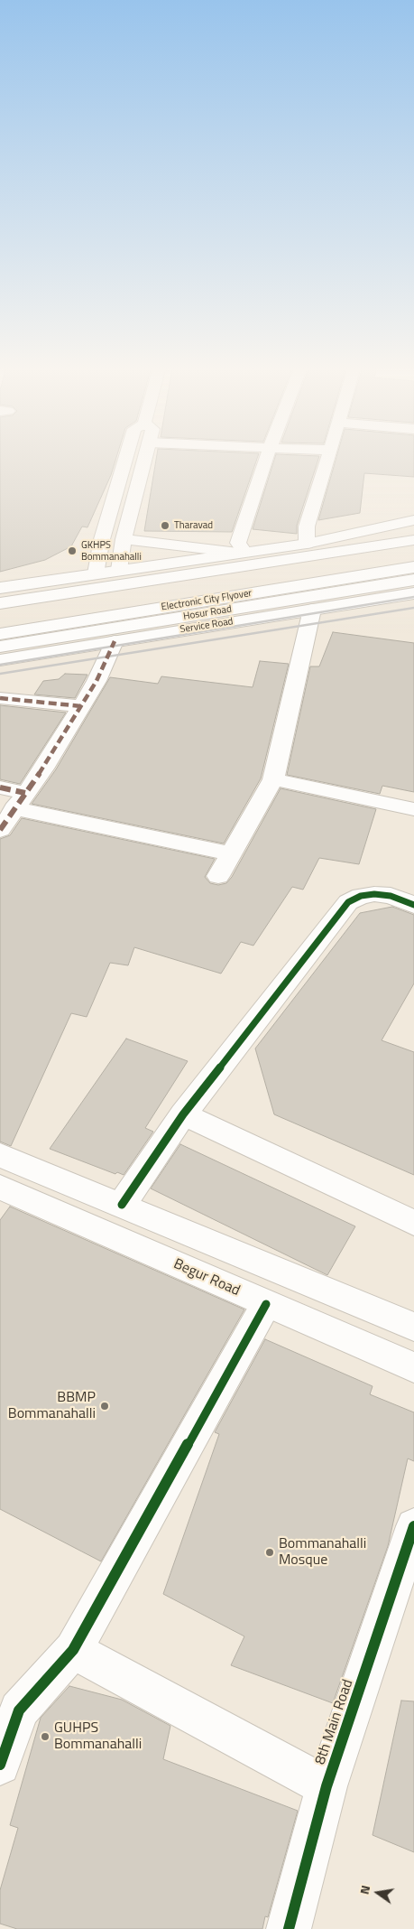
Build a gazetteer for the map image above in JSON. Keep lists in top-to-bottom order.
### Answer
{
  "streets": {
    "main road": [
      "Electronic City Flyover",
      "Hosur Road",
      "Service Road",
      "Begur Road",
      "8th Main Road"
    ]
  },
  "places": [
    "Tharavad",
    "GKHPS Bommanahalli",
    "BBMP Bommanahalli",
    "Bommanahalli Mosque",
    "GUHPS Bommanahalli"
  ],
  "north": "left"
}
